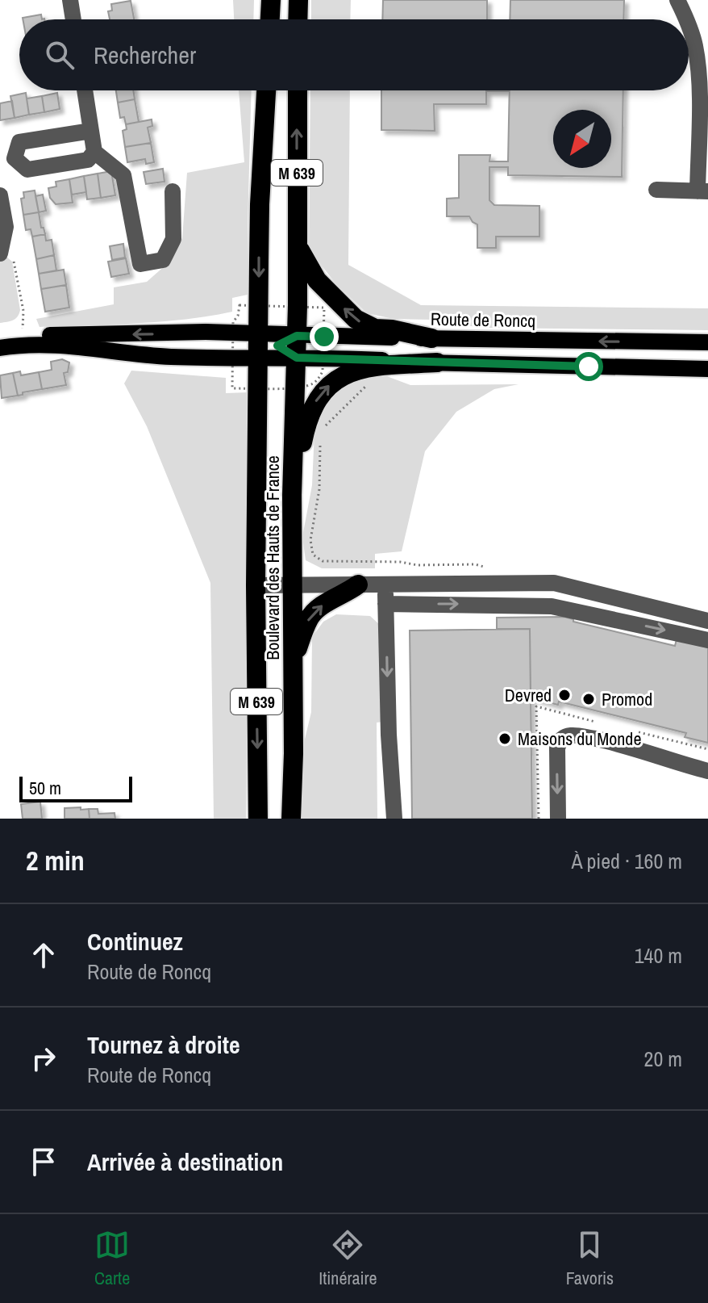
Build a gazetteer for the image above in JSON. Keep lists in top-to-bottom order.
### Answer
{
  "streets": {
    "highway": ["M 639", "Boulevard des Hauts de France"],
    "main road": ["Route de Roncq"]
  },
  "crossings": [
    ["Route de Roncq", "Boulevard des Hauts de France"]
  ],
  "places": ["Devred", "Promod", "Maisons du Monde"],
  "scale_bar": "50 m",
  "north": "bottom left",
  "page": {
    "search": "Rechercher",
    "scale": "50 m",
    "heading": ["2 min", "À pied · 160 m"],
    "list": [
      ["Continuez", "Route de Roncq", "140 m"],
      ["Tournez à droite", "Route de Roncq", "20 m"],
      "Arrivée à destination"
    ],
    "nav": ["Carte", "Itinéraire", "Favoris"]
  }
}
